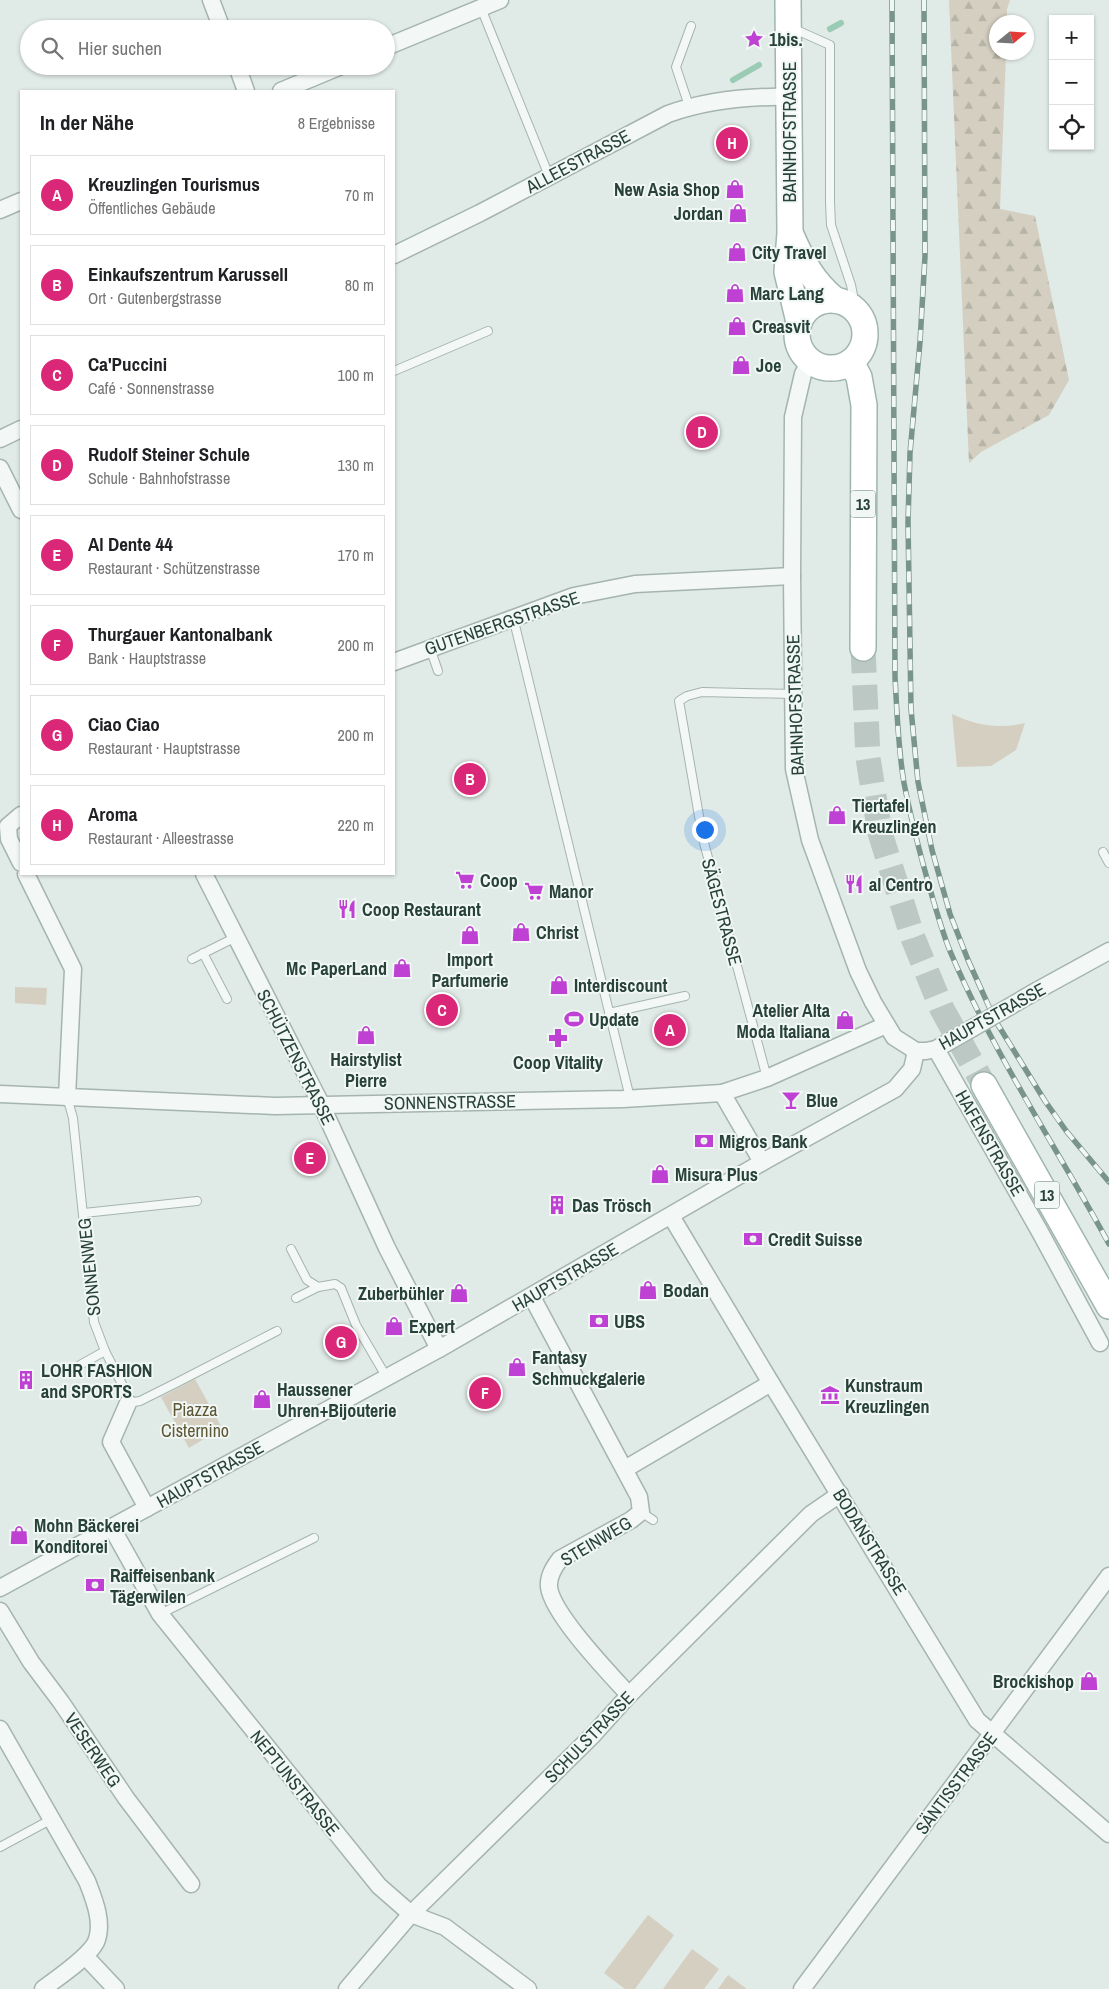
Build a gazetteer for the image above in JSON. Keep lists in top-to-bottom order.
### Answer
{
  "streets": {
    "main road": ["BAHNHOFSTRASSE", "13", "HAFENSTRASSE"],
    "street": [
      "ALLEESTRASSE",
      "GUTENBERGSTRASSE",
      "HAUPTSTRASSE",
      "SCHÜTZENSTRASSE",
      "SONNENSTRASSE",
      "STEINWEG",
      "BODANSTRASSE",
      "SCHULSTRASSE",
      "VESERWEG",
      "NEPTUNSTRASSE",
      "SÄNTISSTRASSE"
    ],
    "lane": ["SÄGESTRASSE", "SONNENWEG"]
  },
  "crossings": [
    ["BAHNHOFSTRASSE", "ALLEESTRASSE"],
    ["BAHNHOFSTRASSE", "13"],
    ["BAHNHOFSTRASSE", "GUTENBERGSTRASSE"],
    ["BAHNHOFSTRASSE", "SÄGESTRASSE"],
    ["BAHNHOFSTRASSE", "HAUPTSTRASSE"],
    ["BAHNHOFSTRASSE", "SONNENSTRASSE"],
    ["SÄGESTRASSE", "SONNENSTRASSE"],
    ["HAUPTSTRASSE", "SCHÜTZENSTRASSE"],
    ["HAUPTSTRASSE", "HAFENSTRASSE"],
    ["HAUPTSTRASSE", "STEINWEG"],
    ["HAUPTSTRASSE", "BODANSTRASSE"],
    ["HAUPTSTRASSE", "NEPTUNSTRASSE"],
    ["SCHÜTZENSTRASSE", "SONNENSTRASSE"],
    ["SONNENSTRASSE", "SONNENWEG"],
    ["STEINWEG", "SCHULSTRASSE"],
    ["BODANSTRASSE", "SCHULSTRASSE"],
    ["BODANSTRASSE", "SÄNTISSTRASSE"],
    ["SCHULSTRASSE", "NEPTUNSTRASSE"]
  ],
  "parks": ["Piazza Cisternino"],
  "places": {
    "place": ["1bis."],
    "shop": [
      "New Asia Shop",
      "Jordan",
      "City Travel",
      "Marc Lang",
      "Creasvit",
      "Joe",
      "Tiertafel Kreuzlingen",
      "Christ",
      "Import Parfumerie",
      "Mc PaperLand",
      "Interdiscount",
      "Atelier Alta Moda Italiana",
      "Hairstylist Pierre",
      "Misura Plus",
      "Bodan",
      "Zuberbühler",
      "Expert",
      "Fantasy Schmuckgalerie",
      "Haussener Uhren+Bijouterie",
      "Mohn Bäckerei Konditorei",
      "Brockishop"
    ],
    "supermarket": ["Coop", "Manor"],
    "restaurant": ["al Centro", "Coop Restaurant"],
    "sports": ["Update"],
    "pharmacy": ["Coop Vitality"],
    "bar": ["Blue"],
    "bank": [
      "Migros Bank",
      "Credit Suisse",
      "UBS",
      "Raiffeisenbank Tägerwilen"
    ],
    "building": ["Das Trösch", "LOHR FASHION and SPORTS"],
    "museum": ["Kunstraum Kreuzlingen"]
  },
  "north": "right",
  "page": {
    "map_buttons": ["+", "−"],
    "search": "Hier suchen",
    "heading": ["In der Nähe", "8 Ergebnisse"],
    "pins": [
      "H",
      "D",
      "B",
      "C",
      "A",
      "E",
      "G",
      "F"
    ],
    "list": [
      {
        "mark": "A",
        "name": "Kreuzlingen Tourismus",
        "note": "Öffentliches Gebäude",
        "value": "70 m"
      },
      {
        "mark": "B",
        "name": "Einkaufszentrum Karussell",
        "note": "Ort · Gutenbergstrasse",
        "value": "80 m"
      },
      {
        "mark": "C",
        "name": "Ca'Puccini",
        "note": "Café · Sonnenstrasse",
        "value": "100 m"
      },
      {
        "mark": "D",
        "name": "Rudolf Steiner Schule",
        "note": "Schule · Bahnhofstrasse",
        "value": "130 m"
      },
      {
        "mark": "E",
        "name": "Al Dente 44",
        "note": "Restaurant · Schützenstrasse",
        "value": "170 m"
      },
      {
        "mark": "F",
        "name": "Thurgauer Kantonalbank",
        "note": "Bank · Hauptstrasse",
        "value": "200 m"
      },
      {
        "mark": "G",
        "name": "Ciao Ciao",
        "note": "Restaurant · Hauptstrasse",
        "value": "200 m"
      },
      {
        "mark": "H",
        "name": "Aroma",
        "note": "Restaurant · Alleestrasse",
        "value": "220 m"
      }
    ]
  }
}
